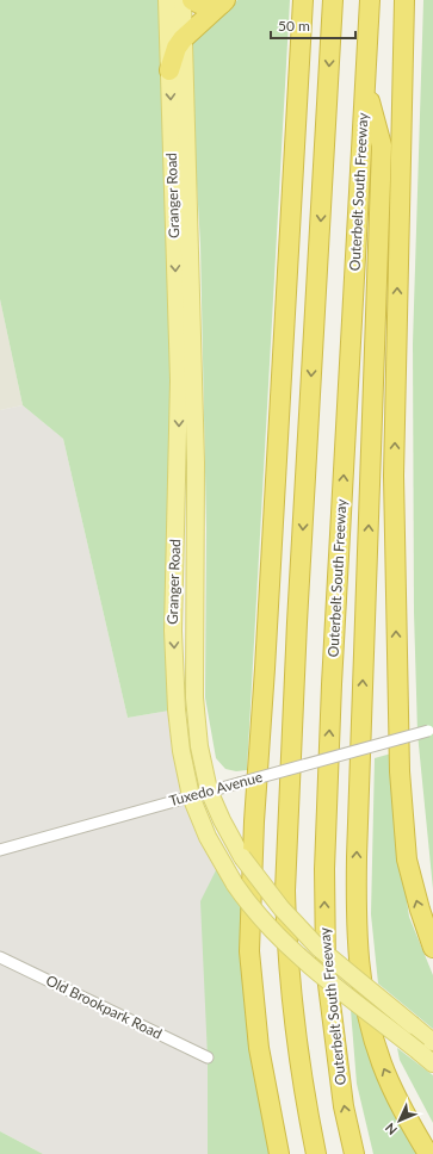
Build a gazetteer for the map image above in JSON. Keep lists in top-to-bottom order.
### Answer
{
  "streets": {
    "highway": ["Outerbelt South Freeway"],
    "main road": ["Granger Road"],
    "street": ["Tuxedo Avenue", "Old Brookpark Road"]
  },
  "crossings": [
    ["Granger Road", "Tuxedo Avenue"]
  ],
  "scale_bar": "50 m",
  "north": "bottom left"
}
